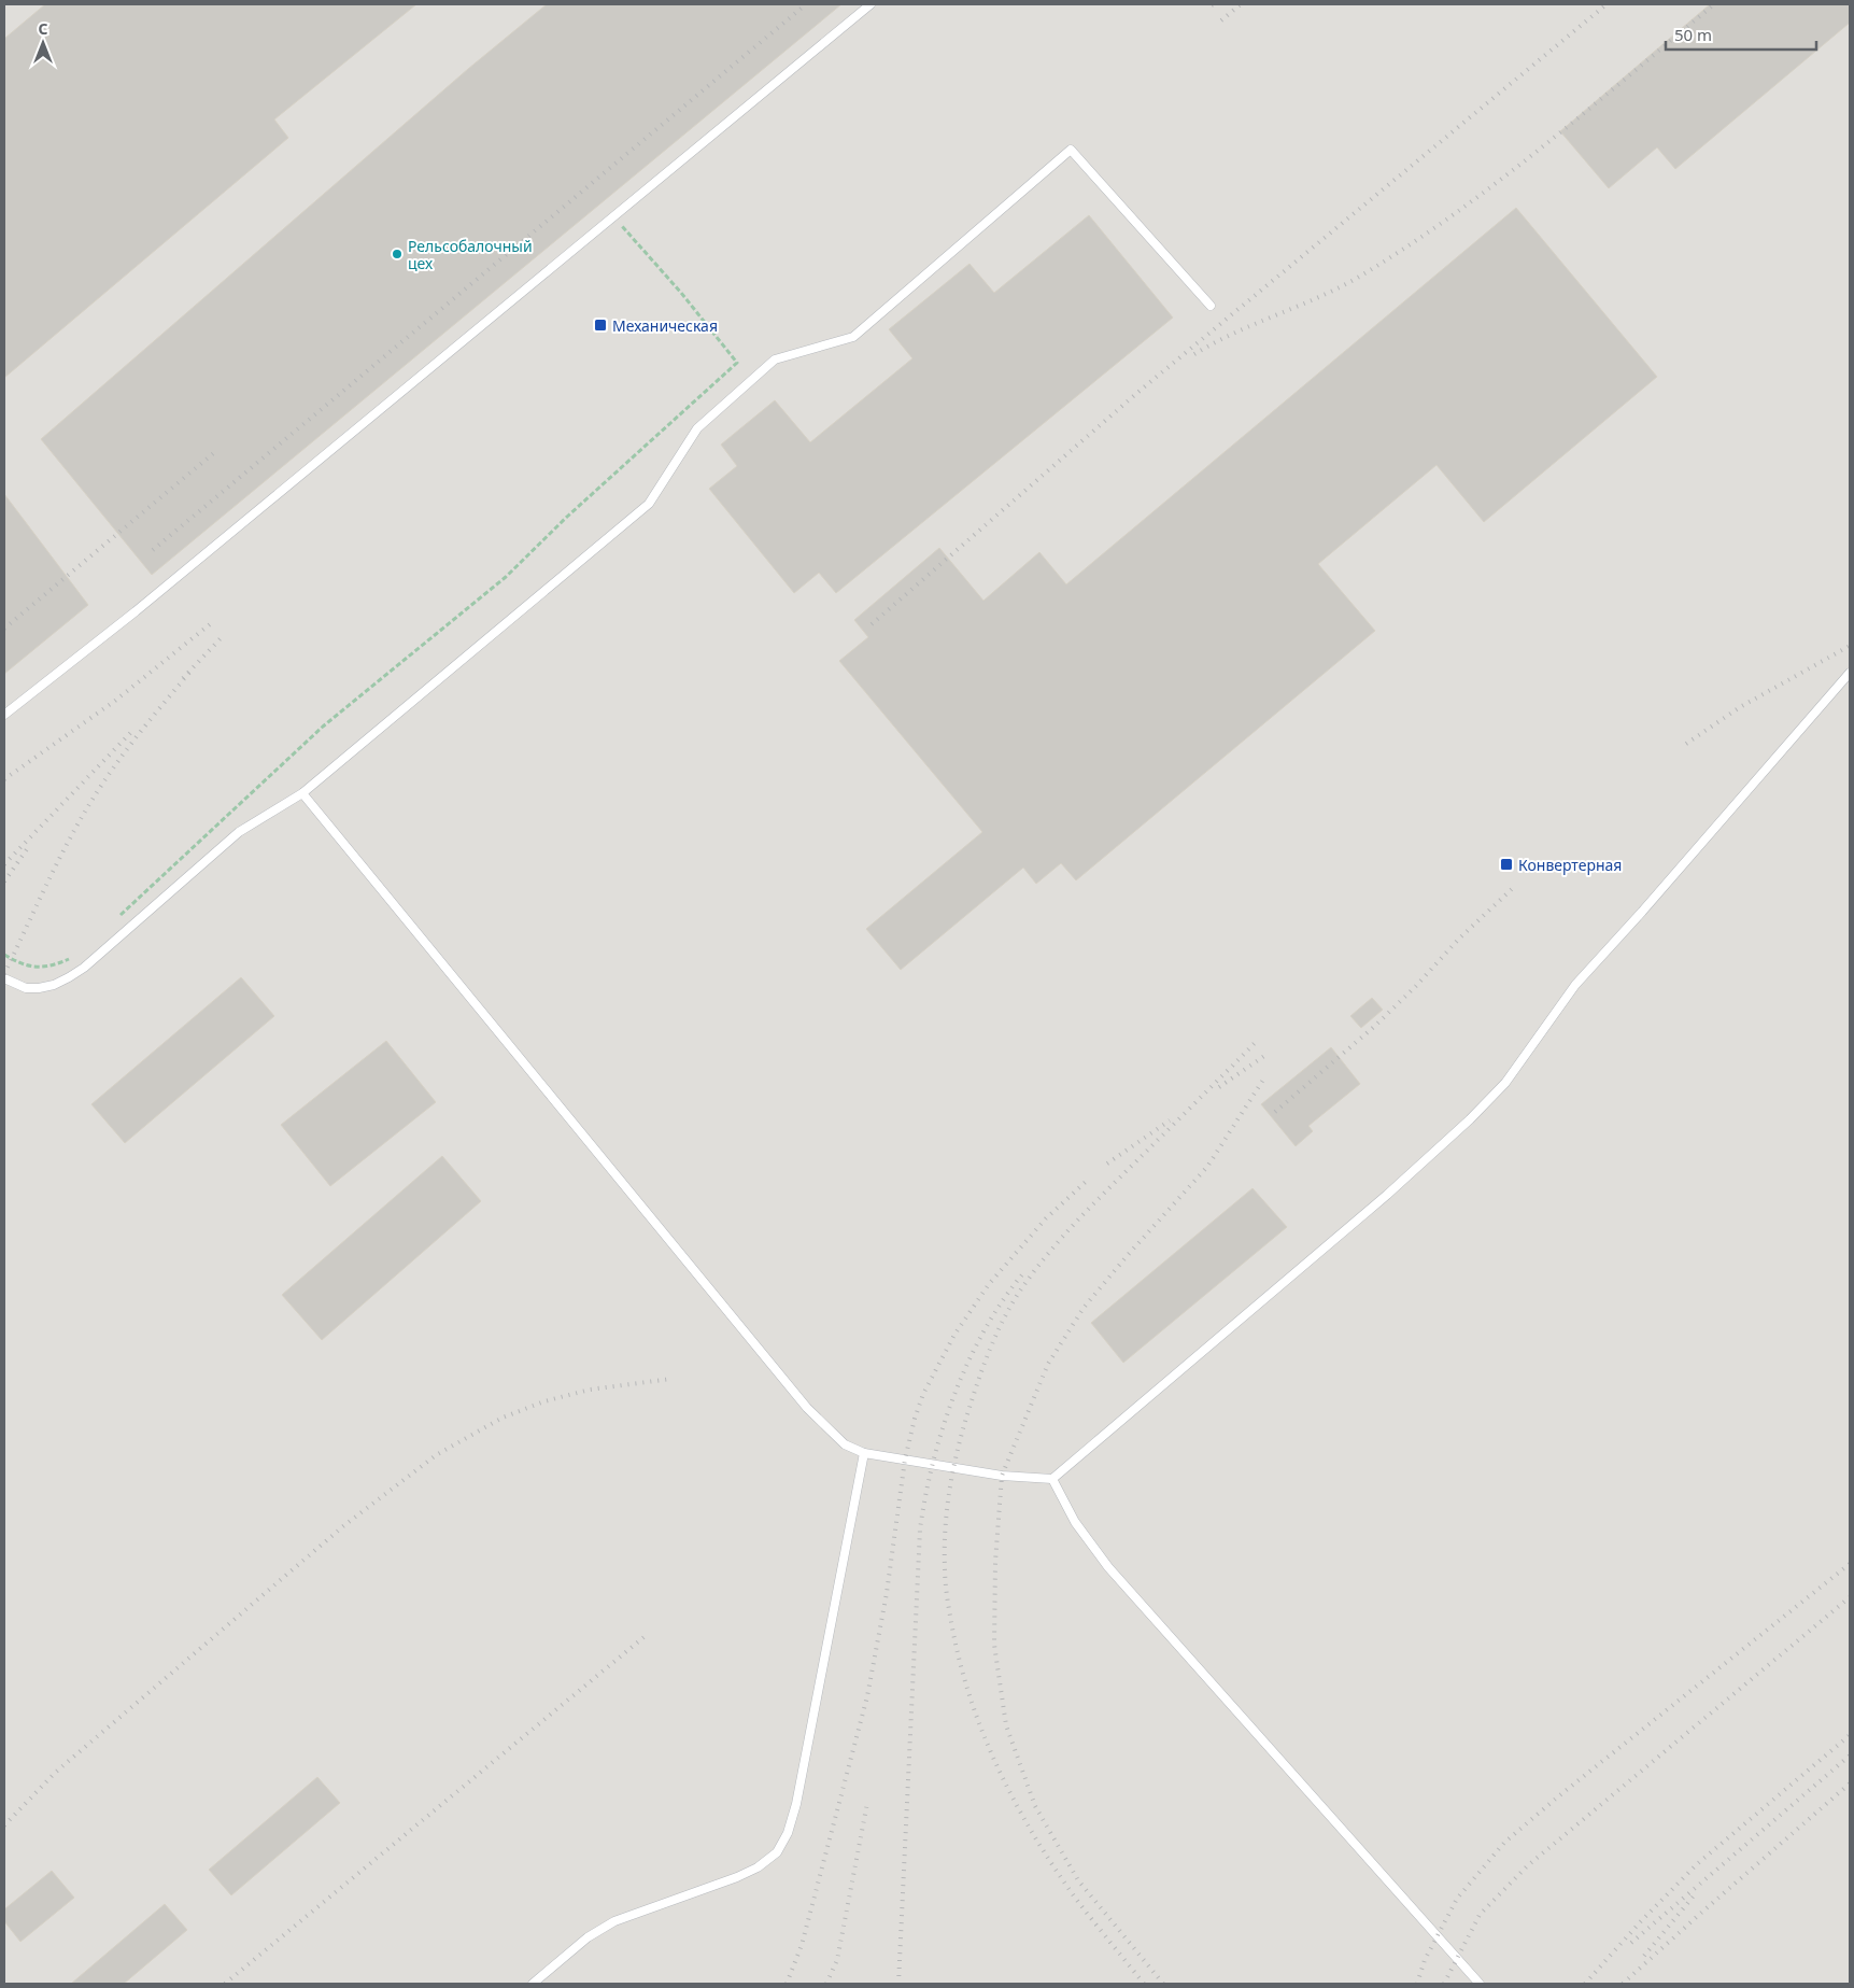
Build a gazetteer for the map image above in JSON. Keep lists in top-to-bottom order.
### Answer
{
  "places": {
    "other": ["Рельсобалочный цех"],
    "transit": ["Механическая", "Конвертерная"]
  },
  "scale_bar": "50 m",
  "north": "top"
}
